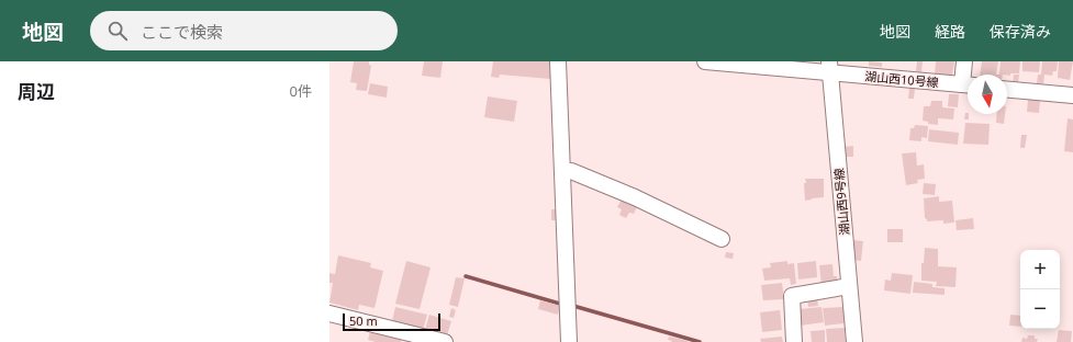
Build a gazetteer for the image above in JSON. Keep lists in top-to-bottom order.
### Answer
{
  "streets": {
    "street": ["湖山西10号線", "湖山西9号線"]
  },
  "crossings": [
    ["湖山西10号線", "湖山西9号線"]
  ],
  "scale_bar": "50 m",
  "north": "bottom",
  "page": {
    "header": "地図",
    "search": "ここで検索",
    "nav": ["地図", "経路", "保存済み"],
    "heading": ["周辺", "0件"],
    "map_buttons": ["+", "−"],
    "scale": "50 m"
  }
}
